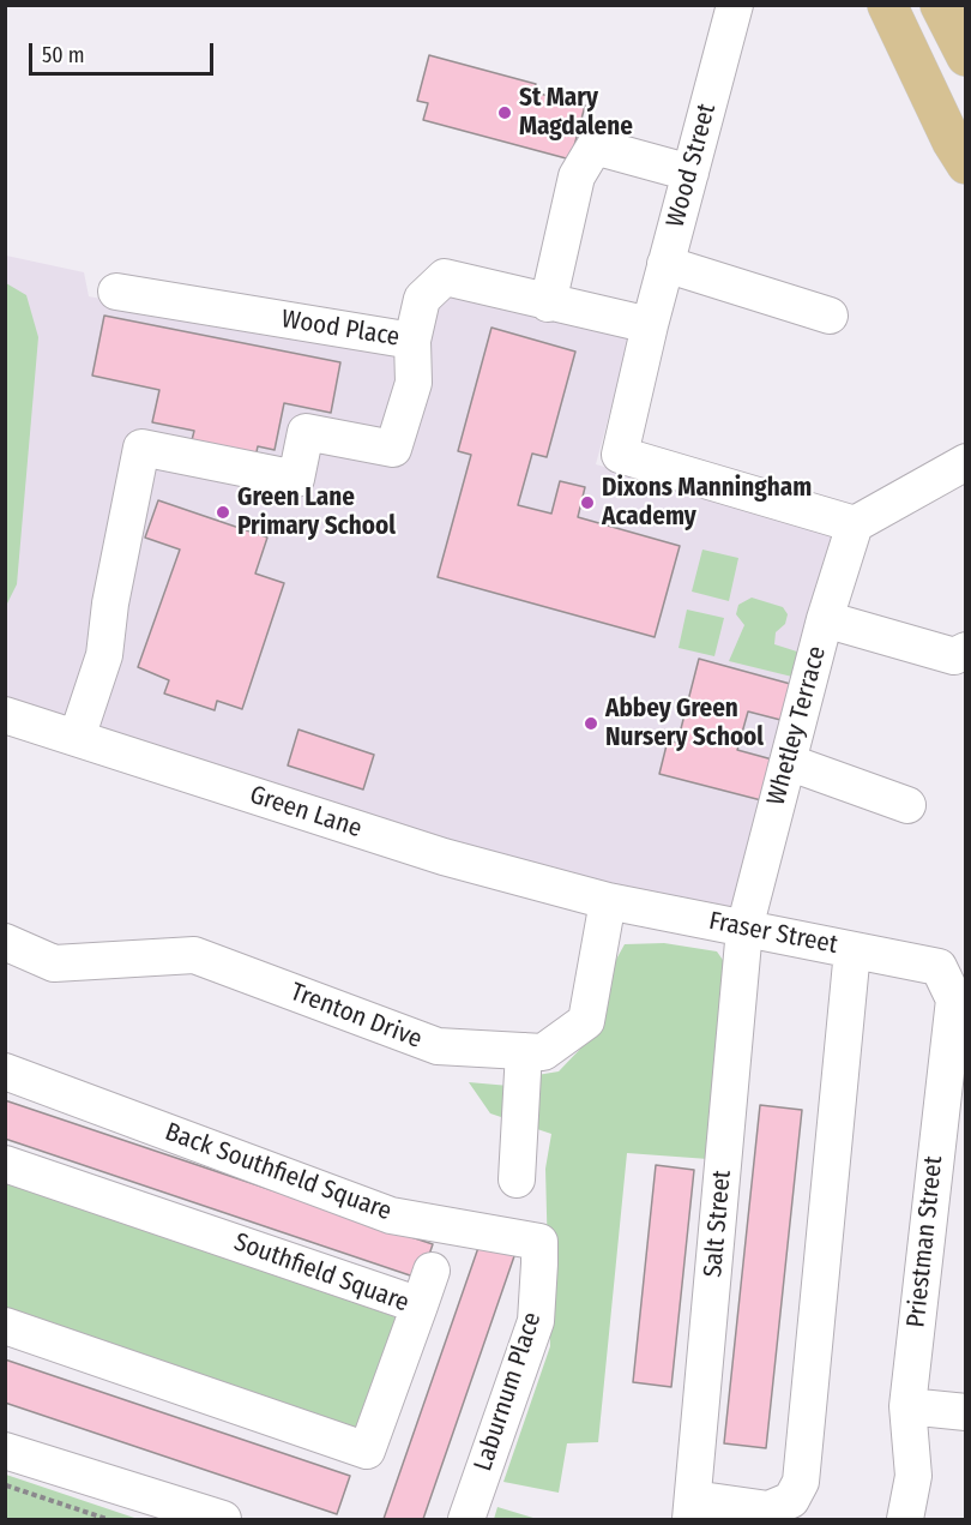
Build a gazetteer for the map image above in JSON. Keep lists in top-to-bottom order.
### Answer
{
  "streets": {
    "street": [
      "Wood Street",
      "Wood Place",
      "Whetley Terrace",
      "Green Lane",
      "Fraser Street",
      "Trenton Drive",
      "Back Southfield Square",
      "Salt Street",
      "Priestman Street",
      "Southfield Square",
      "Laburnum Place"
    ]
  },
  "crossings": [
    ["Wood Street", "Wood Place"],
    ["Wood Street", "Whetley Terrace"],
    ["Whetley Terrace", "Fraser Street"],
    ["Whetley Terrace", "Salt Street"],
    ["Green Lane", "Fraser Street"],
    ["Green Lane", "Trenton Drive"],
    ["Fraser Street", "Trenton Drive"],
    ["Fraser Street", "Salt Street"],
    ["Fraser Street", "Priestman Street"],
    ["Back Southfield Square", "Laburnum Place"]
  ],
  "places": [
    "St Mary Magdalene",
    "Dixons Manningham Academy",
    "Green Lane Primary School",
    "Abbey Green Nursery School"
  ],
  "scale_bar": "50 m"
}
